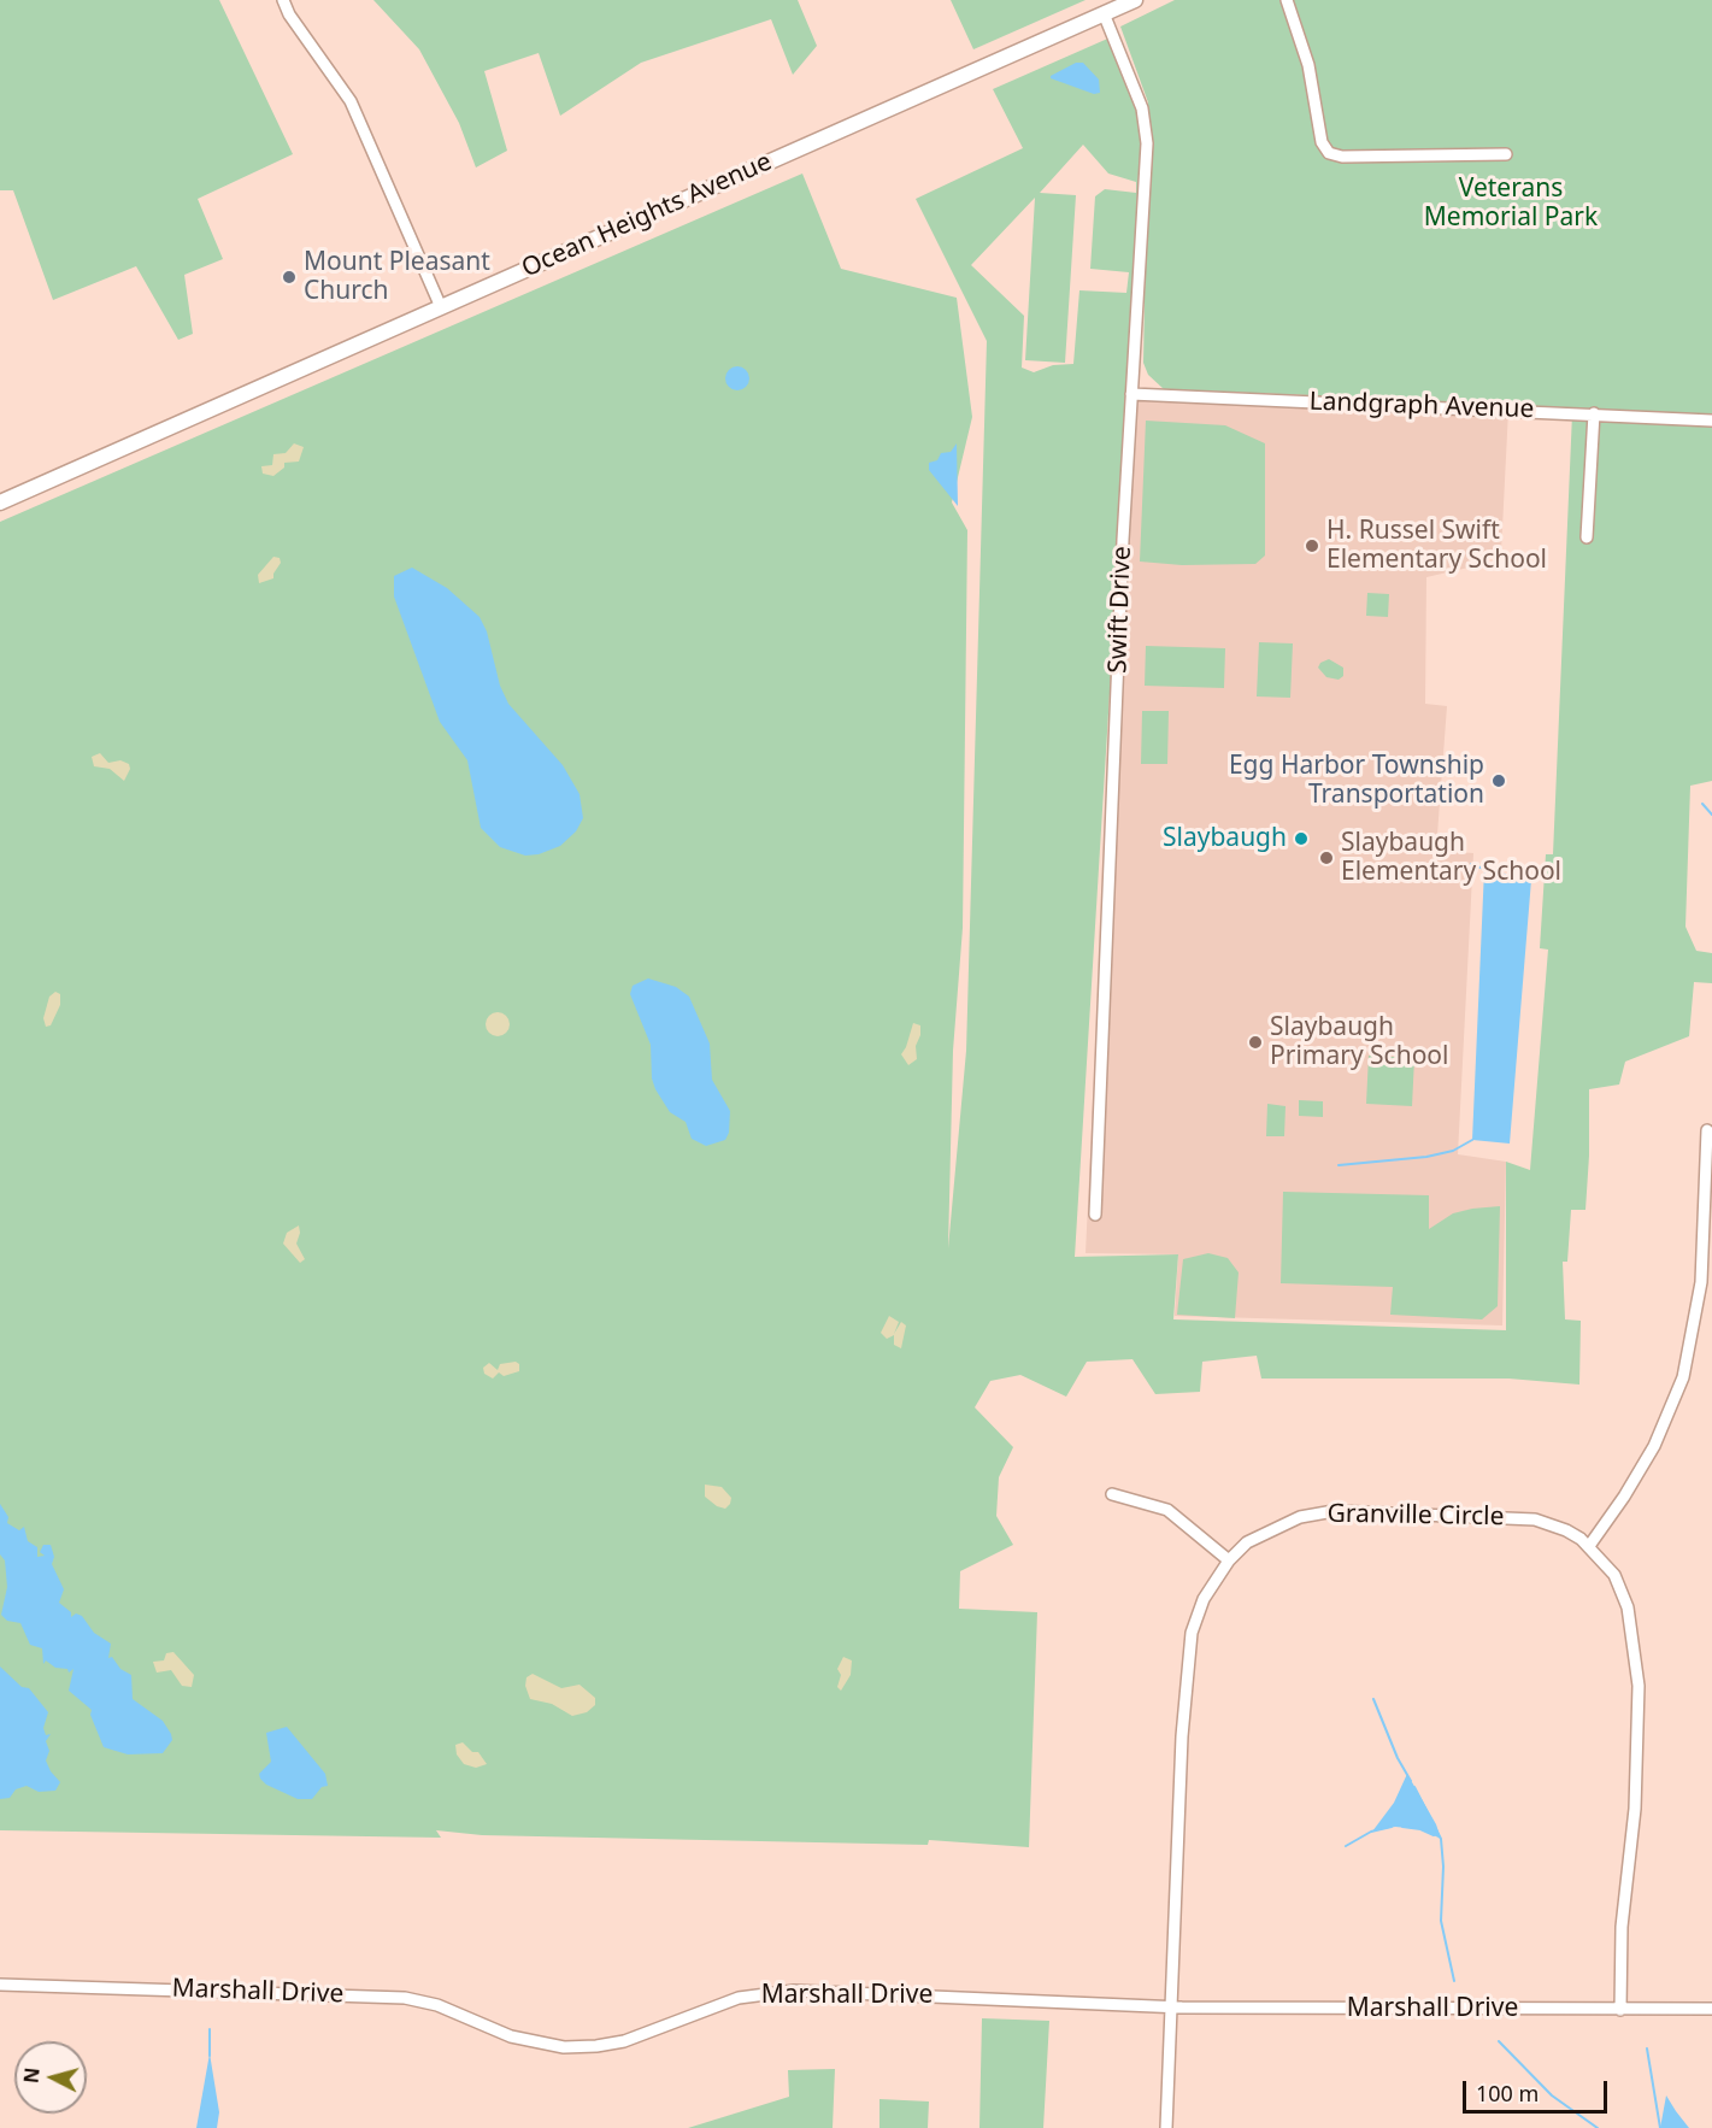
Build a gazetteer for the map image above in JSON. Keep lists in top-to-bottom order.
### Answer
{
  "streets": {
    "main road": ["Ocean Heights Avenue"],
    "street": [
      "Landgraph Avenue",
      "Swift Drive",
      "Granville Circle",
      "Marshall Drive"
    ]
  },
  "crossings": [
    ["Ocean Heights Avenue", "Swift Drive"],
    ["Landgraph Avenue", "Swift Drive"],
    ["Granville Circle", "Marshall Drive"]
  ],
  "parks": ["Veterans Memorial Park"],
  "places": [
    "Mount Pleasant Church",
    "H. Russel Swift Elementary School",
    "Egg Harbor Township Transportation",
    "Slaybaugh",
    "Slaybaugh Elementary School",
    "Slaybaugh Primary School"
  ],
  "scale_bar": "100 m",
  "north": "left"
}
